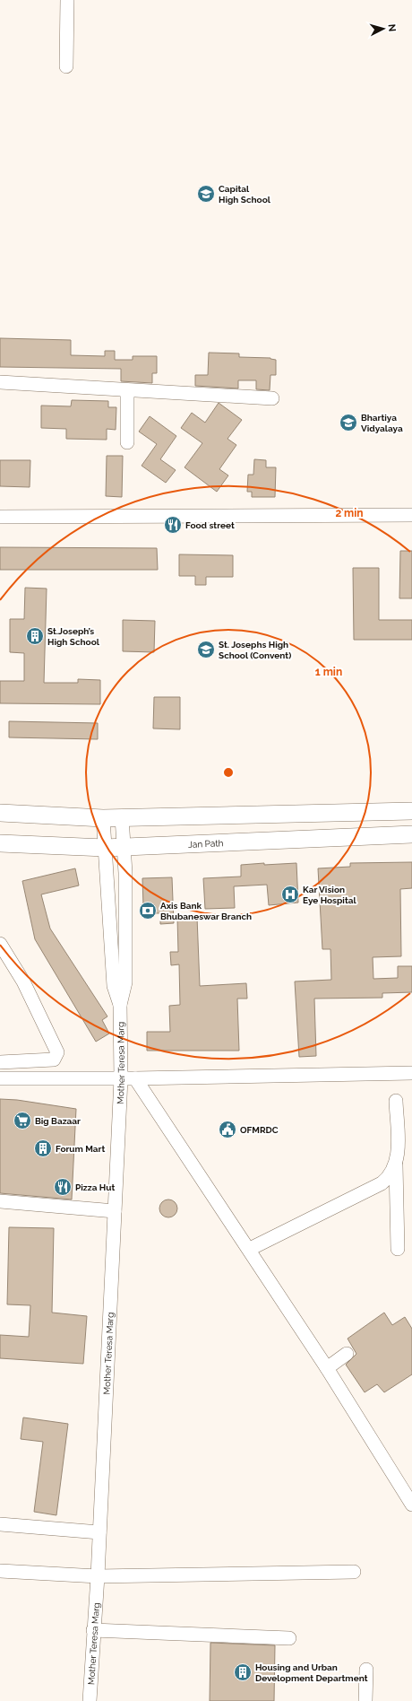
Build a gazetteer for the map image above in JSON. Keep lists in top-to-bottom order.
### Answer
{
  "streets": {
    "main road": ["Jan Path"],
    "street": ["Mother Teresa Marg"]
  },
  "crossings": [
    ["Jan Path", "Mother Teresa Marg"]
  ],
  "places": {
    "school or university": ["Capital High School", "Bhartiya Vidyalaya", "St. Josephs High School (Convent)"],
    "restaurant": ["Food street", "Pizza Hut"],
    "building": ["St.Joseph’s High School", "Forum Mart", "Housing and Urban Development Department"],
    "hospital": ["Kar Vision Eye Hospital"],
    "bank": ["Axis Bank Bhubaneswar Branch"],
    "supermarket": ["Big Bazaar"],
    "public building": ["OFMRDC"]
  },
  "north": "right",
  "rings": ["2 min", "1 min"]
}
